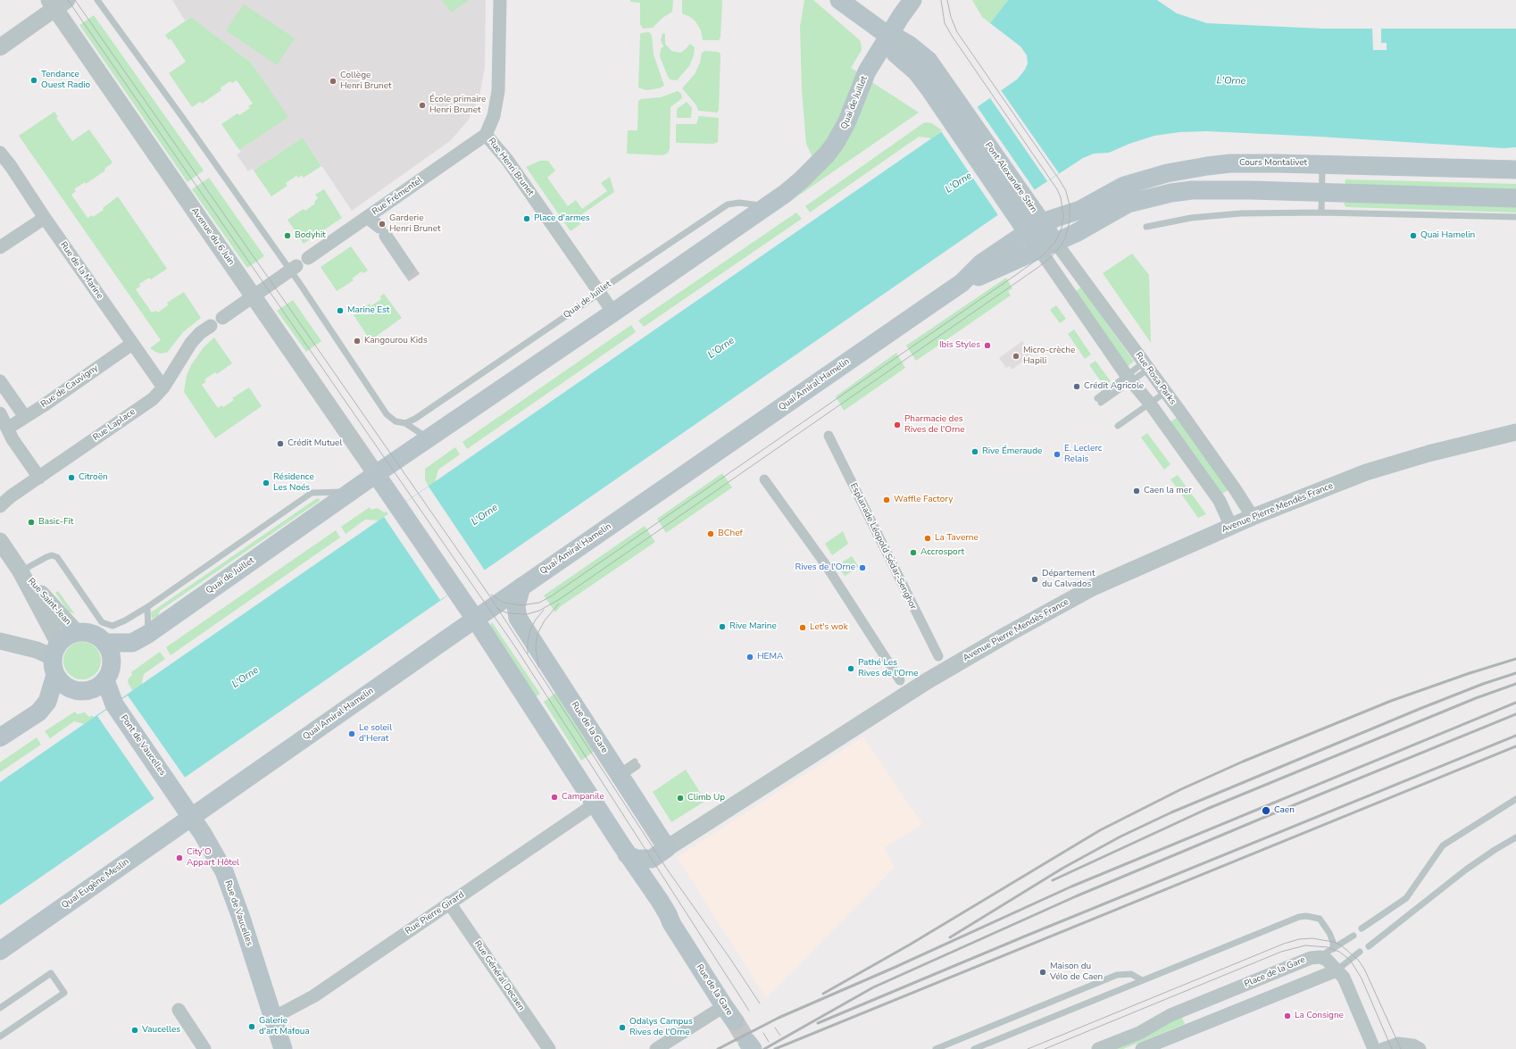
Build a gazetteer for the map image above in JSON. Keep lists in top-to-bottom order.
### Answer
{
  "streets": {
    "main road": [
      "Quai de Juillet",
      "Cours Montalivet",
      "Pont Alexandre Stirn",
      "Quai Amiral Hamelin",
      "Rue de la Gare",
      "Pont de Vaucelles",
      "Quai Eugène Meslin",
      "Rue de Vaucelles"
    ],
    "street": [
      "Rue Henri Brunet",
      "Rue Frémentel",
      "Avenue du 6 Juin",
      "Rue de la Marine",
      "Rue Rosa Parks",
      "Rue de Cauvigny",
      "Rue Laplace",
      "Avenue Pierre Mendès France",
      "Esplanade Léopold Sédar-Senghor",
      "Rue Saint-Jean",
      "Rue Pierre Girard",
      "Place de la Gare",
      "Rue Général Decaen"
    ]
  },
  "crossings": [
    ["Quai de Juillet", "Rue Henri Brunet"],
    ["Quai de Juillet", "Pont Alexandre Stirn"],
    ["Quai de Juillet", "Avenue du 6 Juin"],
    ["Quai de Juillet", "Rue Saint-Jean"],
    ["Quai de Juillet", "Rue de la Gare"],
    ["Quai de Juillet", "Pont de Vaucelles"],
    ["Cours Montalivet", "Pont Alexandre Stirn"],
    ["Cours Montalivet", "Quai Amiral Hamelin"],
    ["Rue Henri Brunet", "Rue Frémentel"],
    ["Pont Alexandre Stirn", "Rue Rosa Parks"],
    ["Pont Alexandre Stirn", "Quai Amiral Hamelin"],
    ["Avenue du 6 Juin", "Rue de la Gare"],
    ["Rue de la Marine", "Rue de Cauvigny"],
    ["Rue de la Marine", "Rue Laplace"],
    ["Rue Rosa Parks", "Quai Amiral Hamelin"],
    ["Rue Rosa Parks", "Avenue Pierre Mendès France"],
    ["Quai Amiral Hamelin", "Rue de la Gare"],
    ["Quai Amiral Hamelin", "Quai Eugène Meslin"],
    ["Quai Amiral Hamelin", "Rue de Vaucelles"],
    ["Avenue Pierre Mendès France", "Rue de la Gare"],
    ["Rue Saint-Jean", "Pont de Vaucelles"],
    ["Rue de la Gare", "Rue Pierre Girard"],
    ["Pont de Vaucelles", "Rue de Vaucelles"],
    ["Quai Eugène Meslin", "Rue de Vaucelles"],
    ["Rue de Vaucelles", "Rue Pierre Girard"],
    ["Rue Pierre Girard", "Rue Général Decaen"]
  ],
  "water": ["L'Orne"],
  "places": [
    "Tendance Ouest Radio",
    "Collège Henri Brunet",
    "École primaire Henri Brunet",
    "Place d'armes",
    "Garderie Henri Brunet",
    "Bodyhit",
    "Quai Hamelin",
    "Marine Est",
    "Kangourou Kids",
    "Ibis Styles",
    "Micro-crèche Hapili",
    "Crédit Agricole",
    "Pharmacie des Rives de l'Orne",
    "Crédit Mutuel",
    "Rive Émeraude",
    "E. Leclerc Relais",
    "Citroën",
    "Résidence Les Noés",
    "Caen la mer",
    "Waffle Factory",
    "Basic-Fit",
    "BChef",
    "La Taverne",
    "Accrosport",
    "Rives de l'Orne",
    "Département du Calvados",
    "Rive Marine",
    "Let's wok",
    "HEMA",
    "Pathé Les Rives de l'Orne",
    "Le soleil d'Herat",
    "Campanile",
    "Climb Up",
    "Caen",
    "City'O Appart Hôtel",
    "Maison du Vélo de Caen",
    "La Consigne",
    "Galerie d'art Mafoua",
    "Odalys Campus Rives de l'Orne",
    "Vaucelles"
  ]
}
